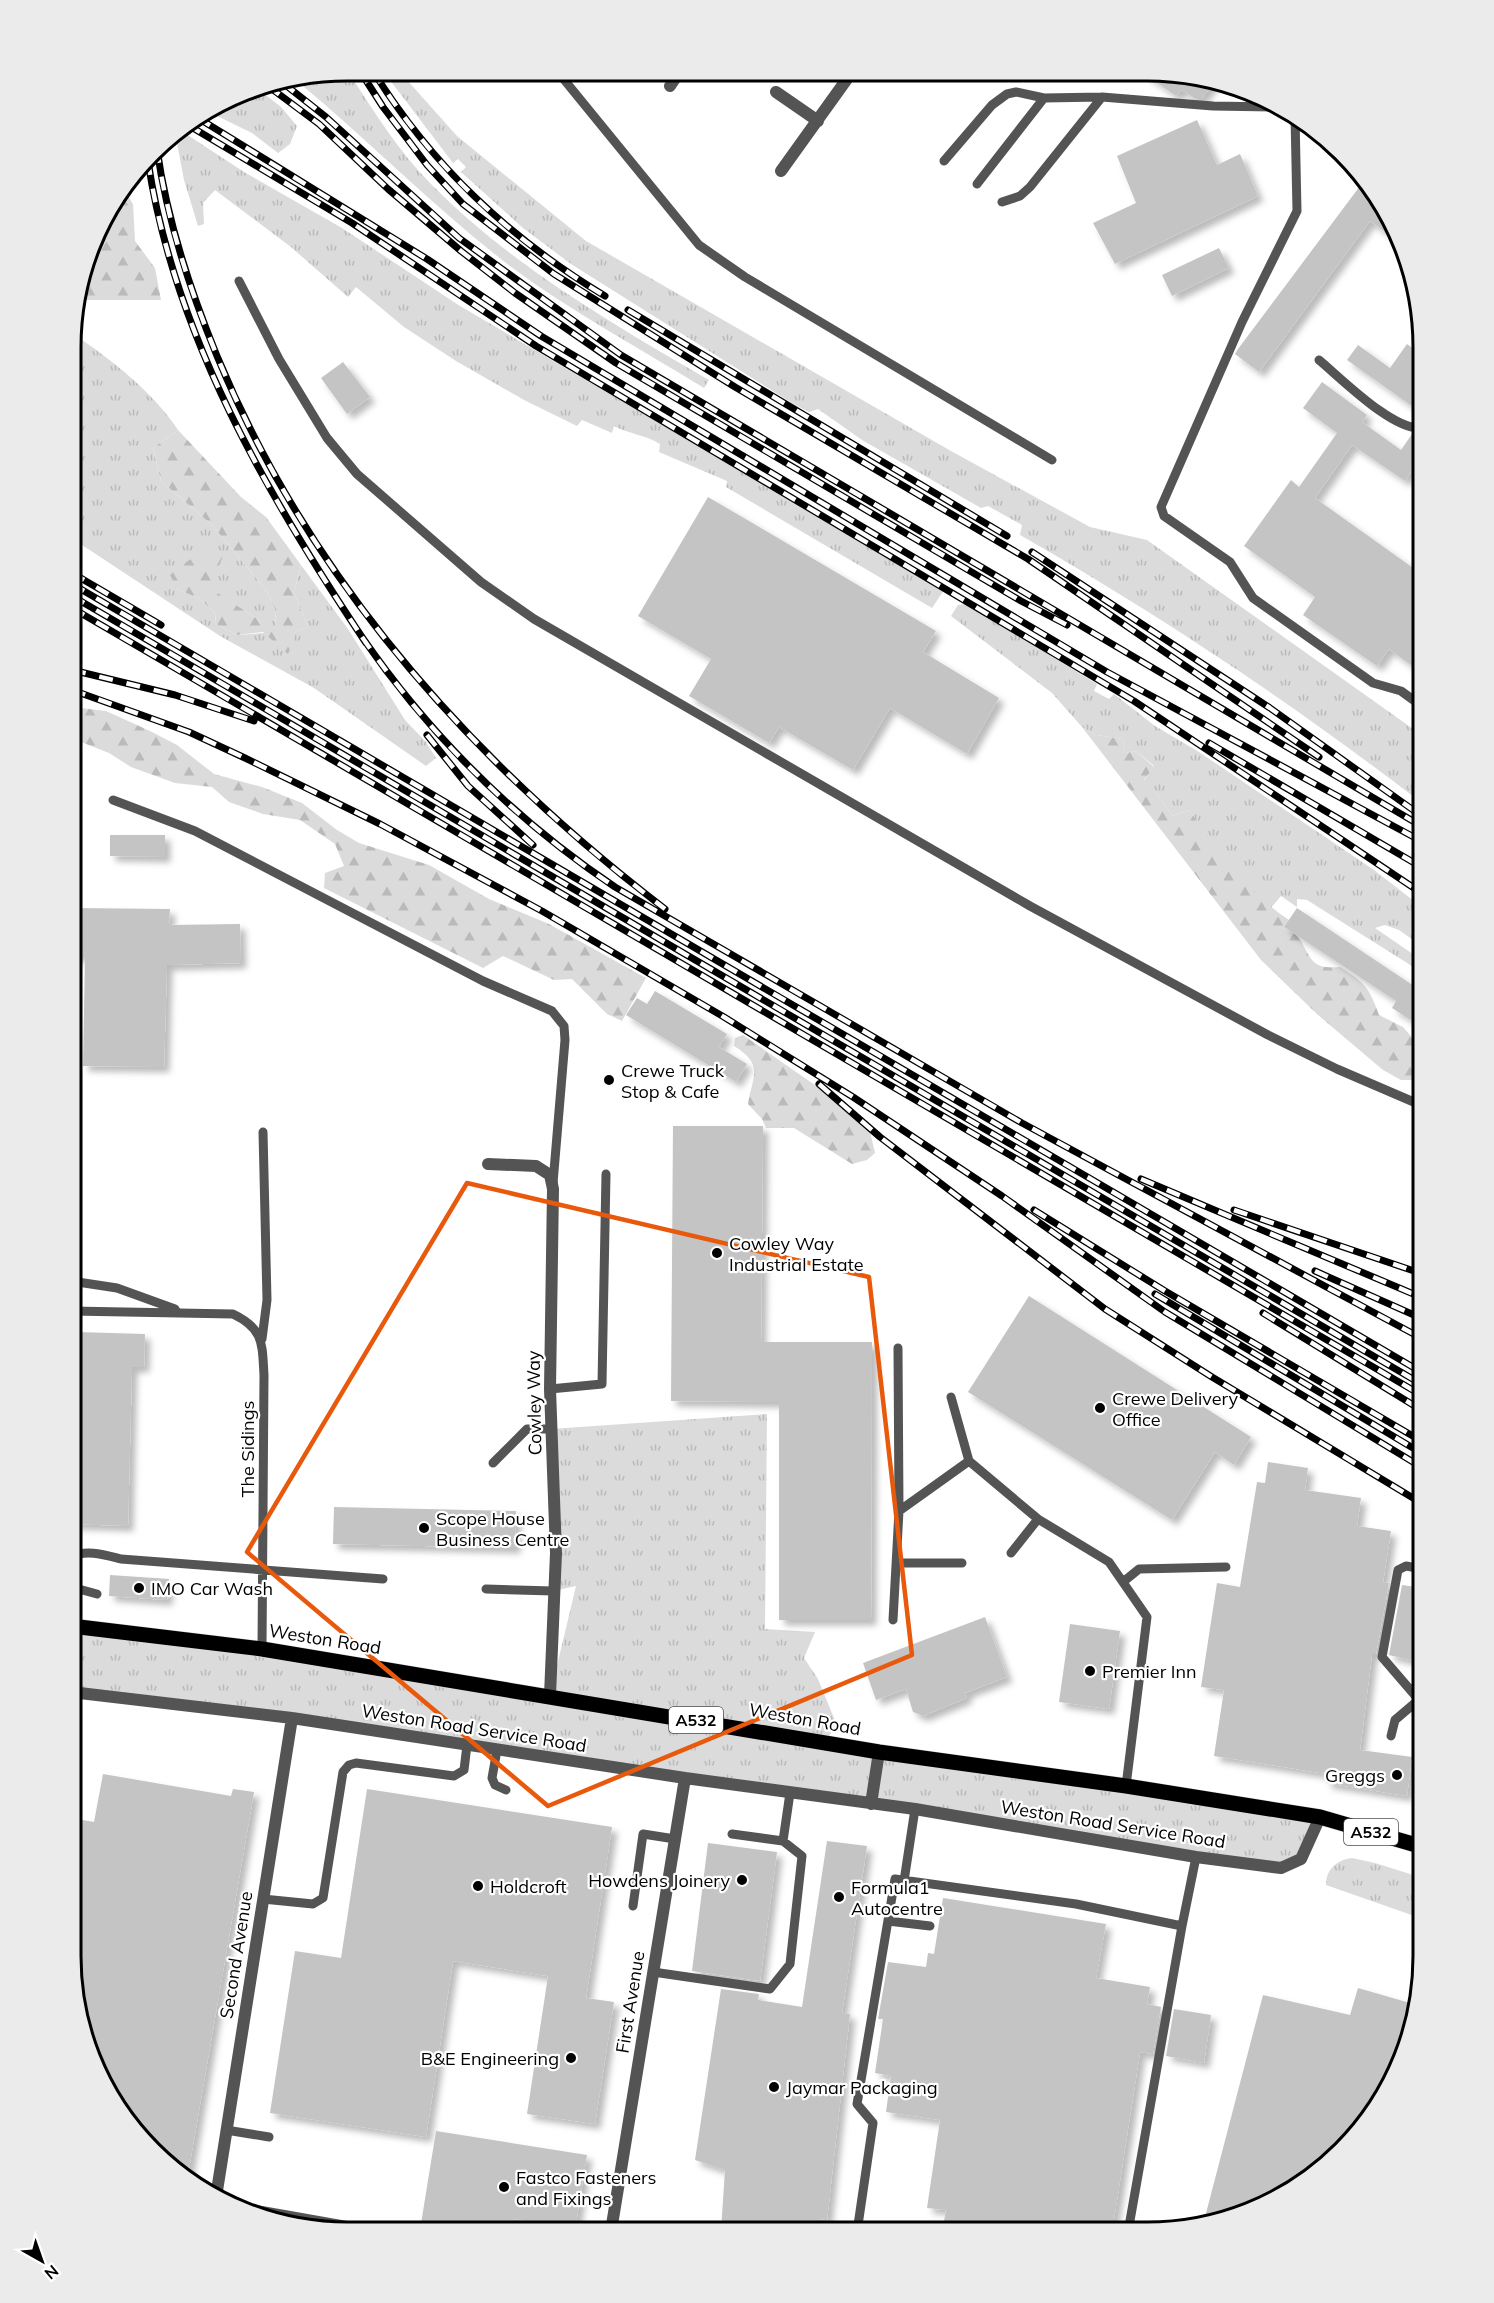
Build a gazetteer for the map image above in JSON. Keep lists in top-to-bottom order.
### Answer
{
  "streets": {
    "main road": ["Weston Road", "A532"],
    "street": [
      "Cowley Way",
      "Weston Road Service Road",
      "Second Avenue",
      "First Avenue"
    ],
    "lane": ["The Sidings"]
  },
  "crossings": [
    ["Cowley Way", "Weston Road"],
    ["The Sidings", "Weston Road"],
    ["Weston Road", "Weston Road Service Road"],
    ["Weston Road Service Road", "Second Avenue"],
    ["Weston Road Service Road", "First Avenue"]
  ],
  "places": [
    "Crewe Truck Stop & Cafe",
    "Cowley Way Industrial Estate",
    "Crewe Delivery Office",
    "Scope House Business Centre",
    "IMO Car Wash",
    "Premier Inn",
    "Greggs",
    "Howdens Joinery",
    "Holdcroft",
    "Formula1 Autocentre",
    "B&E Engineering",
    "Jaymar Packaging",
    "Fastco Fasteners and Fixings"
  ],
  "north": "bottom right"
}
